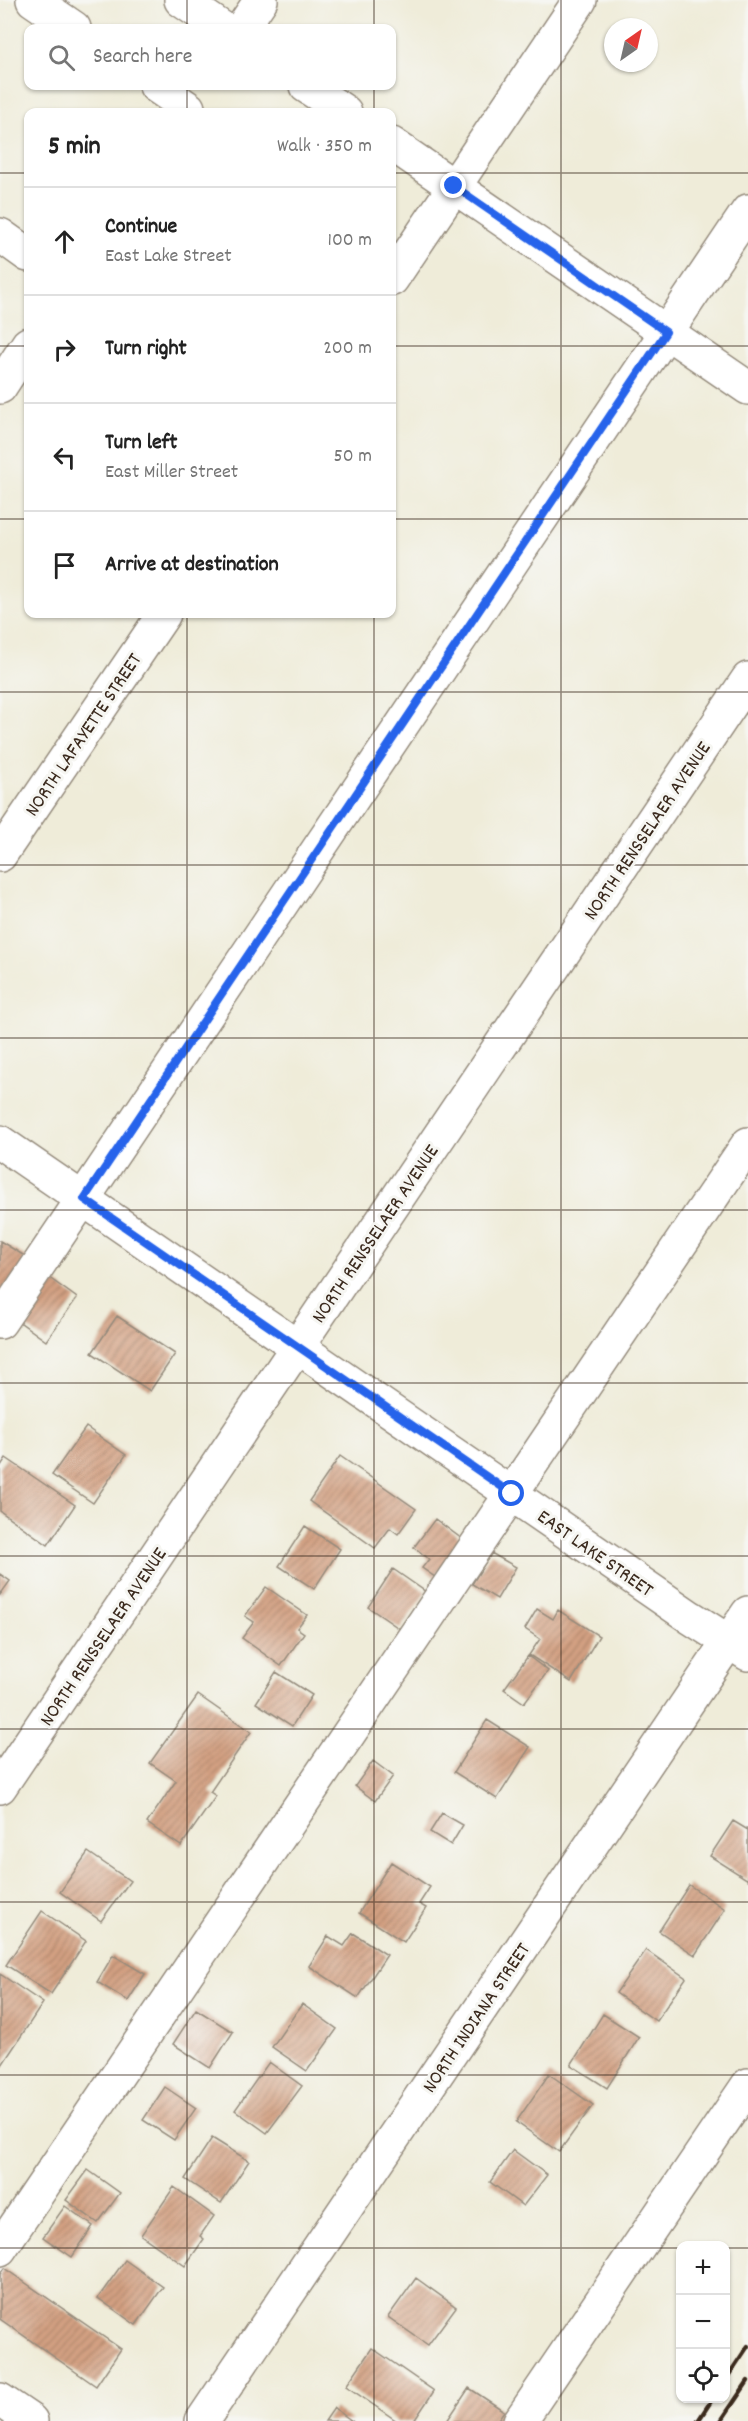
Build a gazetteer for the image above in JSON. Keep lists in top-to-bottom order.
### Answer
{
  "streets": {
    "street": [
      "NORTH LAFAYETTE STREET",
      "NORTH RENSSELAER AVENUE",
      "EAST LAKE STREET",
      "NORTH INDIANA STREET"
    ]
  },
  "crossings": [
    ["NORTH RENSSELAER AVENUE", "EAST LAKE STREET"],
    ["EAST LAKE STREET", "NORTH INDIANA STREET"]
  ],
  "north": "top right",
  "page": {
    "search": "Search here",
    "heading": ["5 min", "Walk · 350 m"],
    "list": [
      ["Continue", "East Lake Street", "100 m"],
      ["Turn right", "200 m"],
      ["Turn left", "East Miller Street", "50 m"],
      "Arrive at destination"
    ],
    "map_buttons": ["+", "−"]
  }
}
